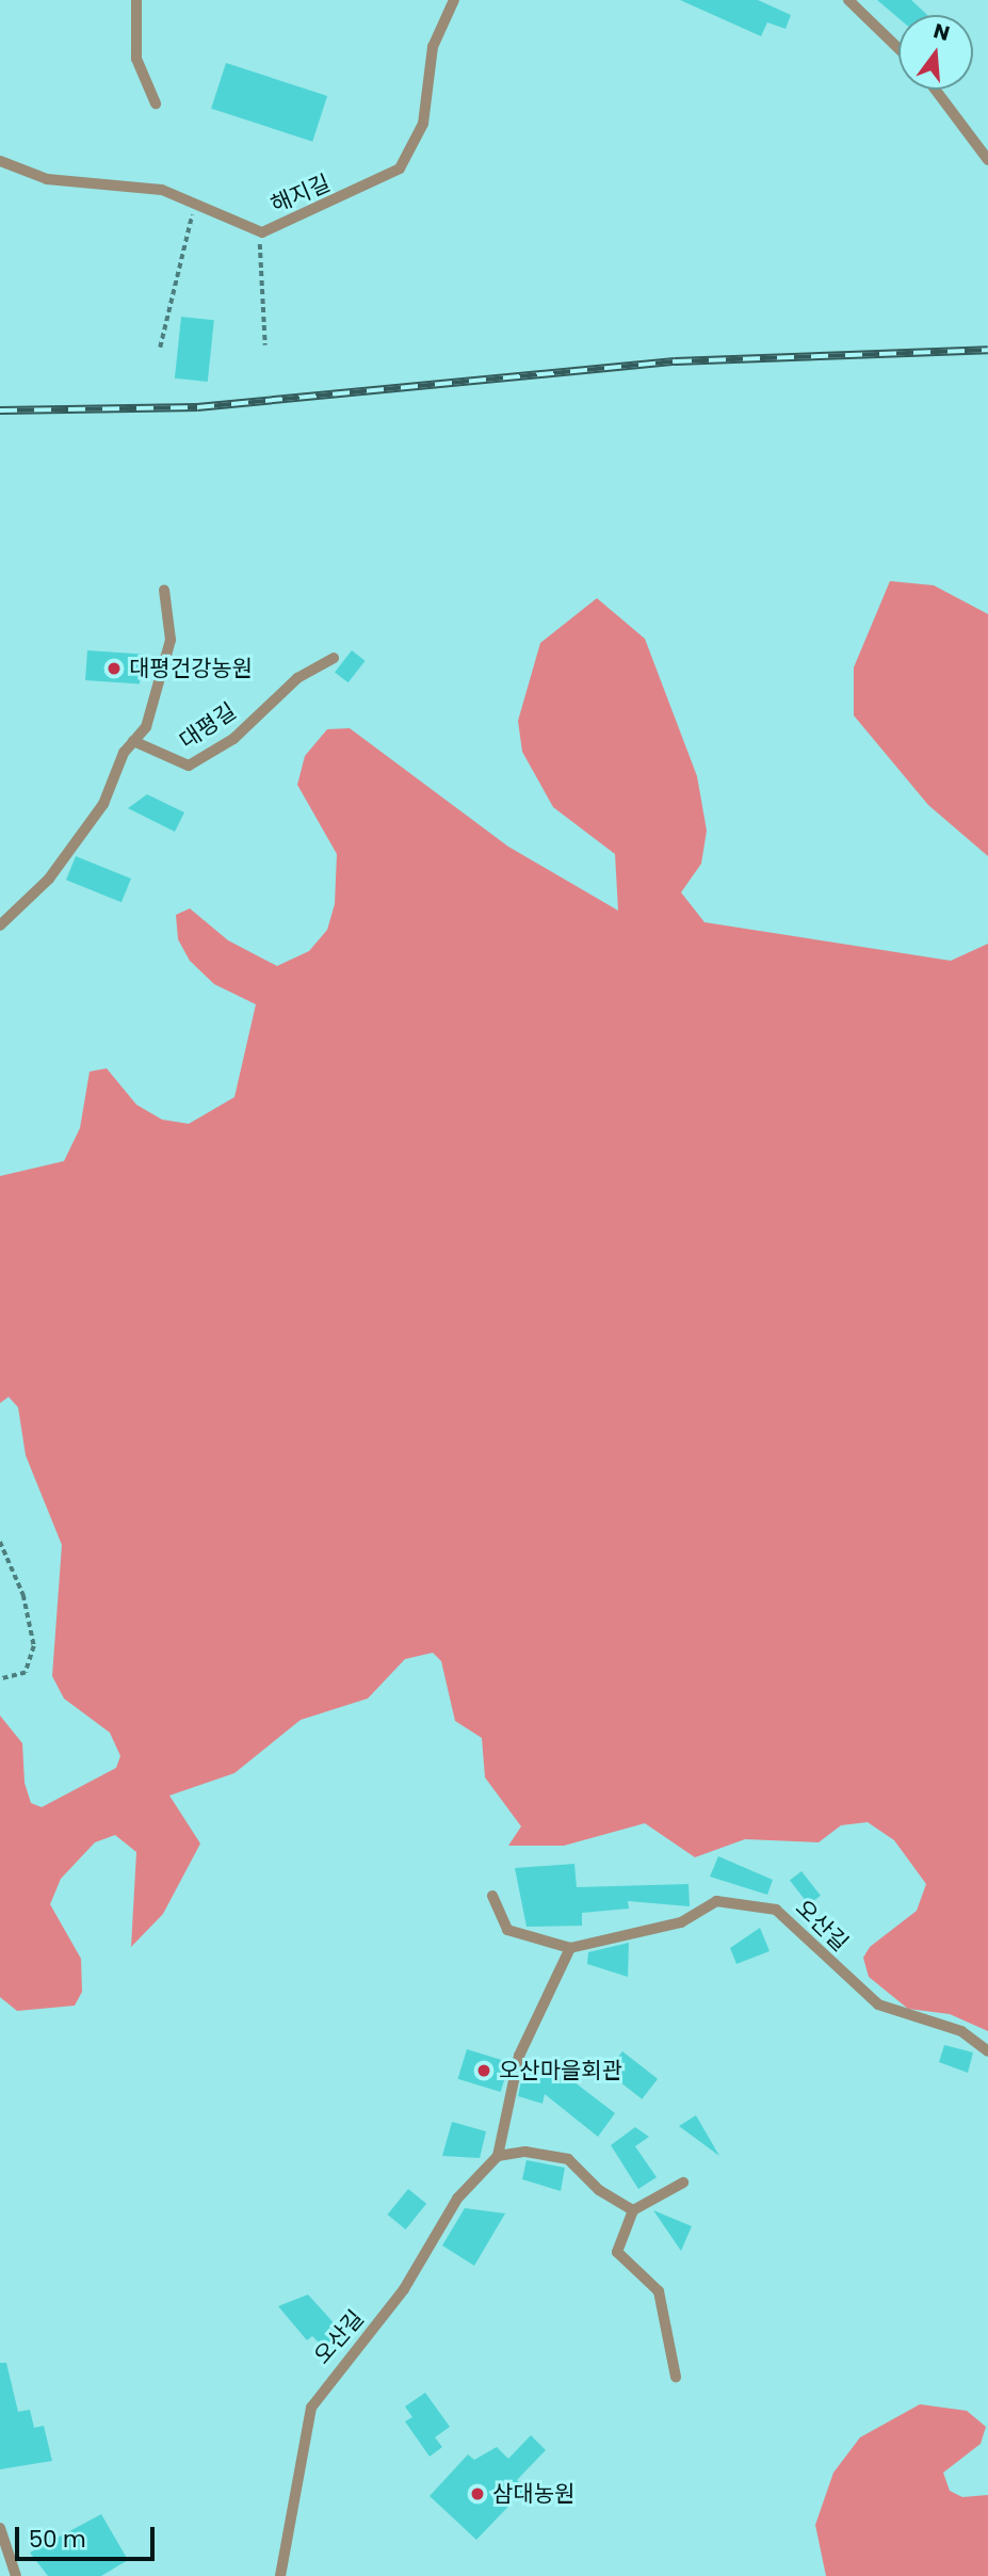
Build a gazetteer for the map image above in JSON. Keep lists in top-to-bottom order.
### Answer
{
  "streets": {
    "lane": ["해지길", "대평길", "오산길"]
  },
  "places": ["대평건강농원", "오산마을회관", "삼대농원"],
  "scale_bar": "50 m",
  "north": "top"
}
